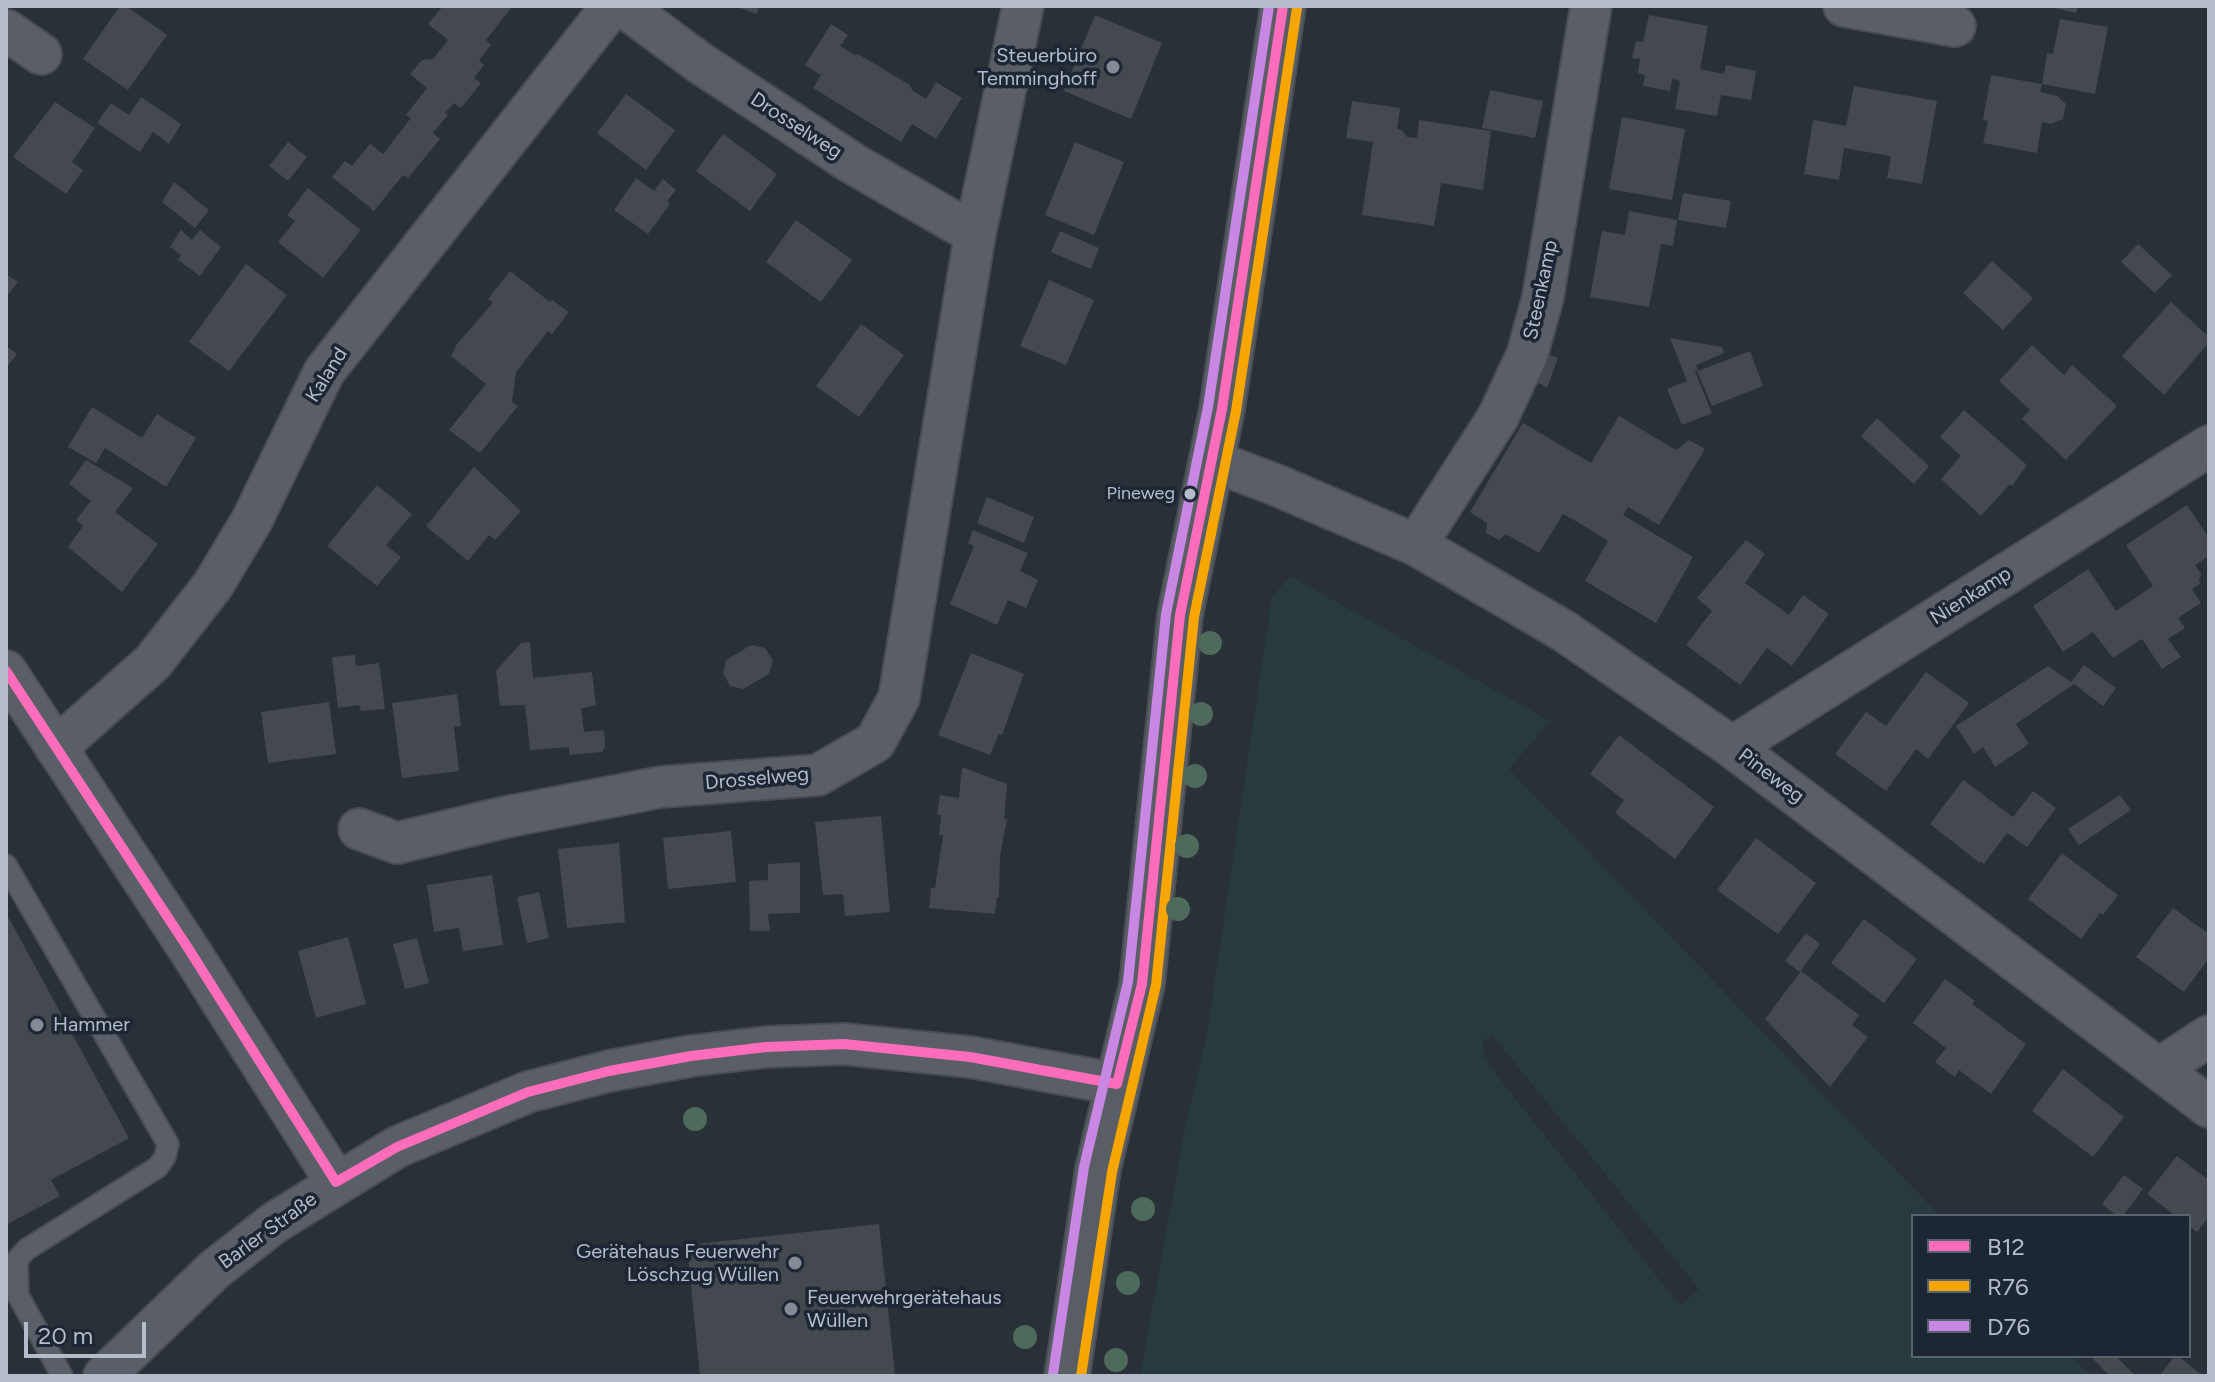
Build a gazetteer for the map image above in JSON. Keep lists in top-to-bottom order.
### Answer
{
  "streets": {
    "street": [
      "Drosselweg",
      "Steenkamp",
      "Kaland",
      "Nienkamp",
      "Pineweg",
      "Barler Straße"
    ]
  },
  "crossings": [
    ["Steenkamp", "Pineweg"],
    ["Nienkamp", "Pineweg"]
  ],
  "places": [
    "Steuerbüro Temminghoff",
    "Pineweg",
    "Hammer",
    "Gerätehaus Feuerwehr Löschzug Wüllen",
    "Feuerwehrgerätehaus Wüllen"
  ],
  "lines": ["transit line B12", "transit line D76", "transit line R76"],
  "legend": ["B12", "R76", "D76"],
  "scale_bar": "20 m"
}
